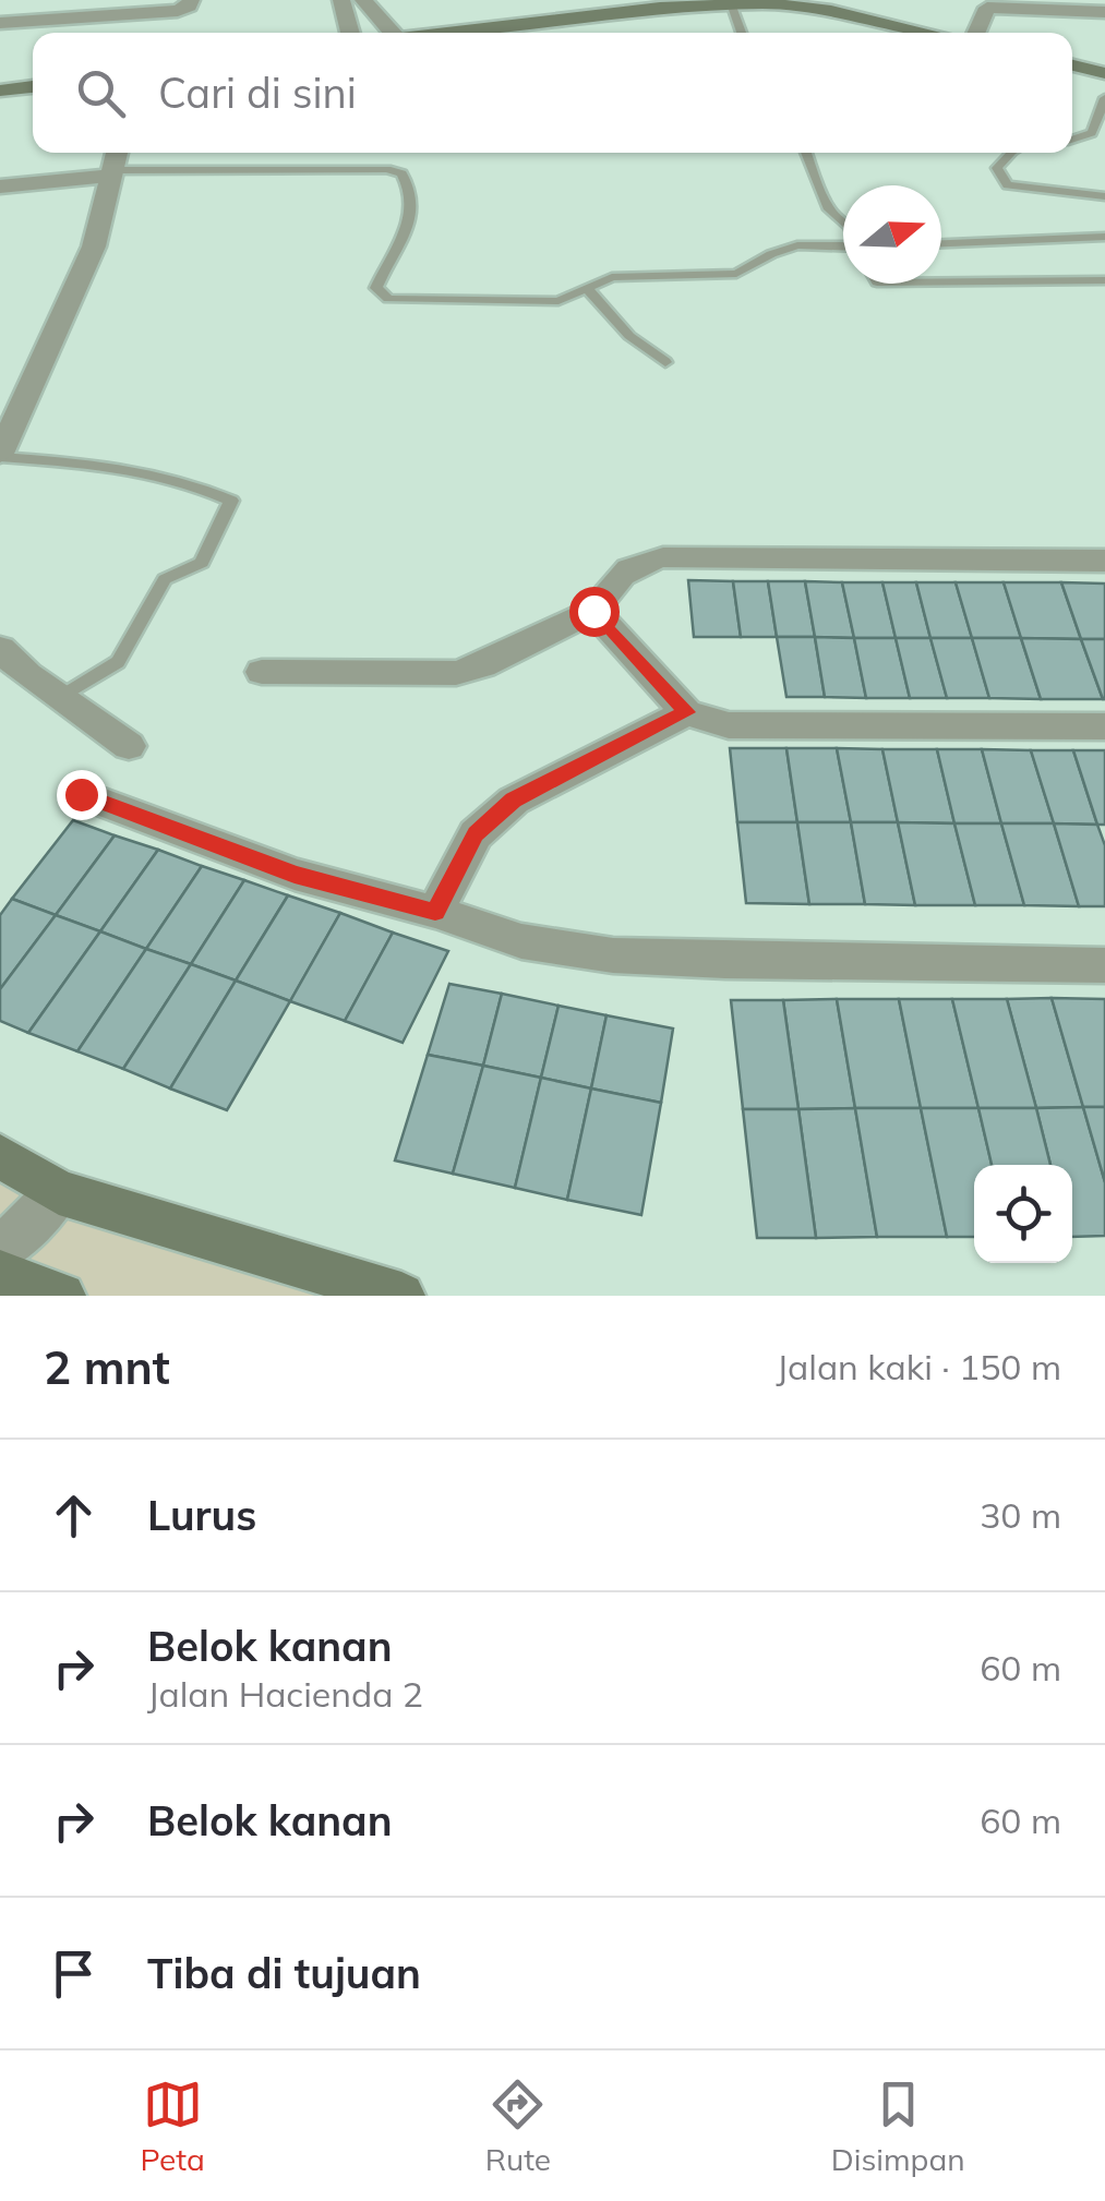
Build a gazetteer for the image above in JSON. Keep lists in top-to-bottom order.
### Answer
{
  "north": "right",
  "page": {
    "search": "Cari di sini",
    "heading": ["2 mnt", "Jalan kaki · 150 m"],
    "list": [
      ["Lurus", "30 m"],
      ["Belok kanan", "Jalan Hacienda 2", "60 m"],
      ["Belok kanan", "60 m"],
      "Tiba di tujuan"
    ],
    "nav": ["Peta", "Rute", "Disimpan"]
  }
}
